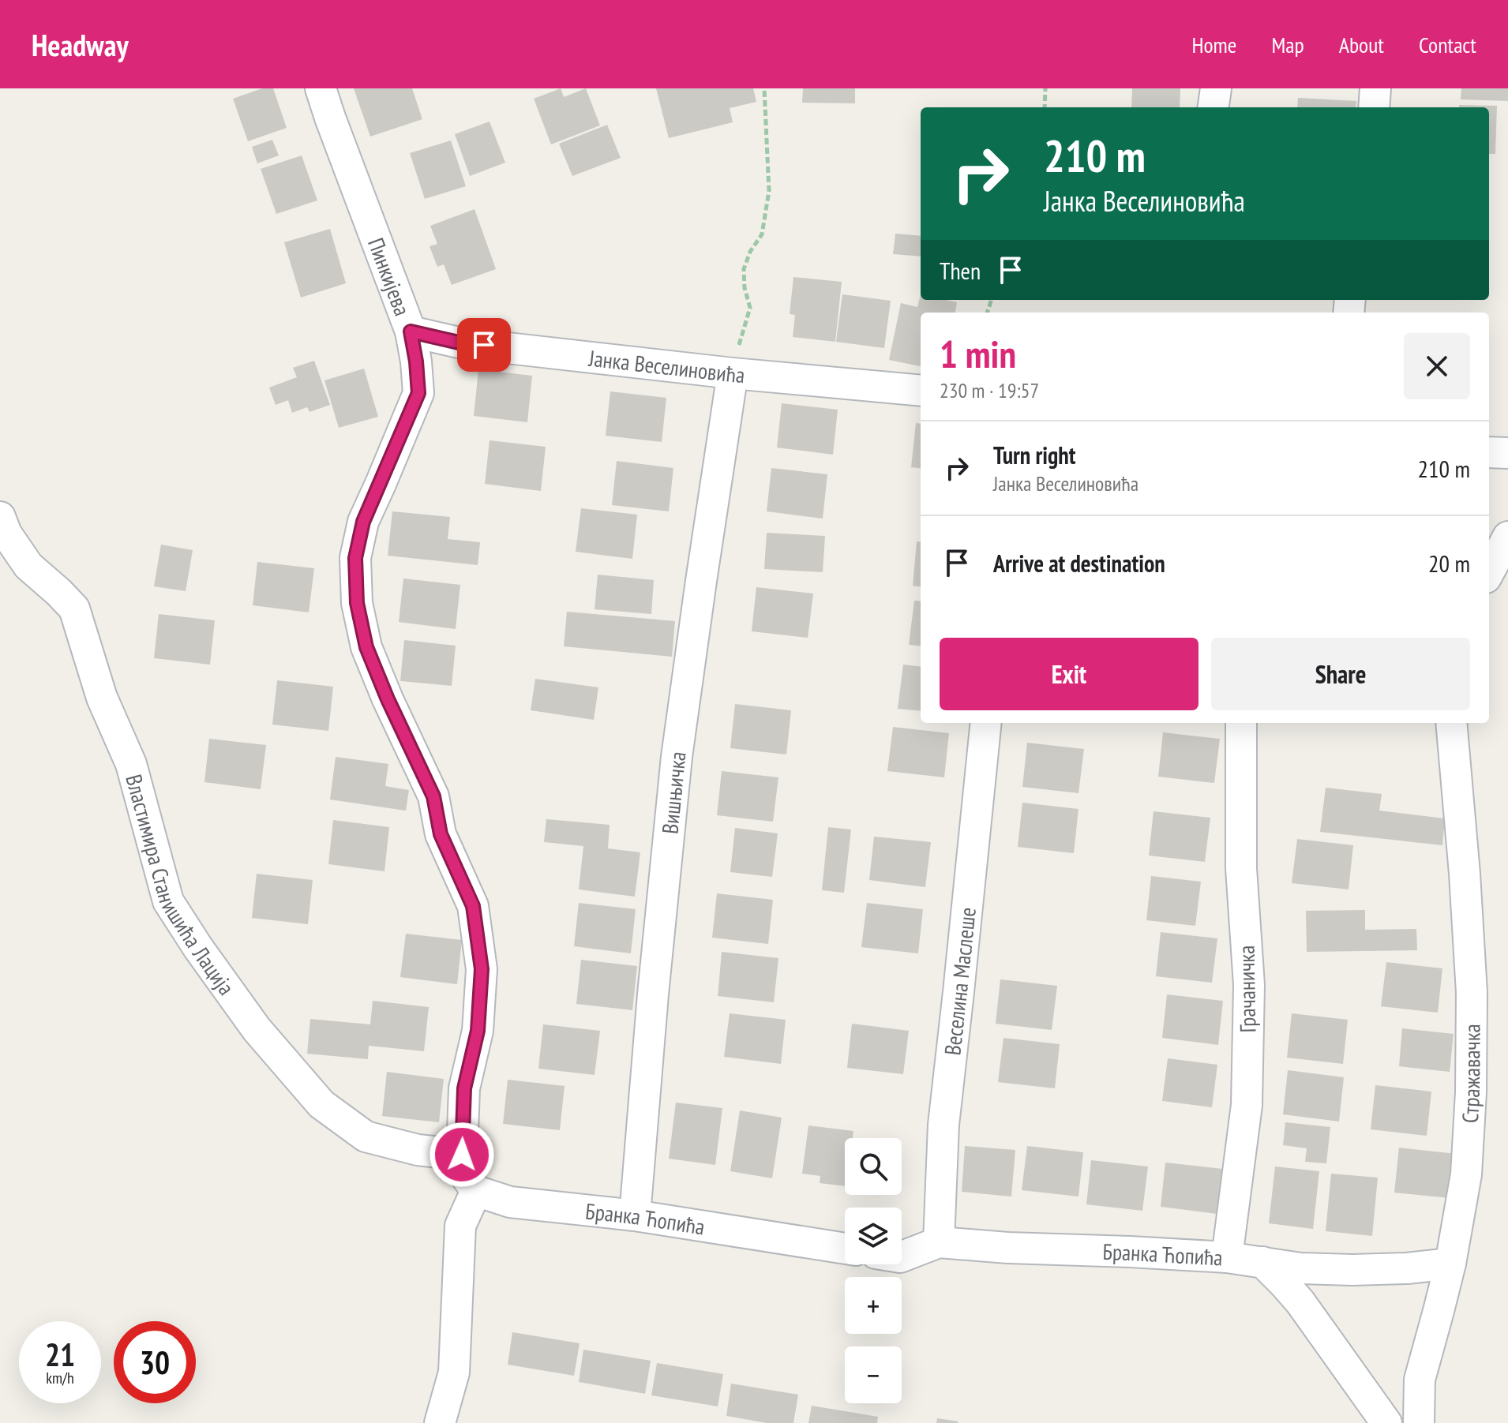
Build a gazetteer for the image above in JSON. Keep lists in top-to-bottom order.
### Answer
{
  "streets": {
    "street": [
      "Пинкијева",
      "Јанка Веселиновића",
      "Вишњичка",
      "Властимира Станишића Лација",
      "Веселина Маслеше",
      "Грачаничка",
      "Стражавачка",
      "Бранка Ћопића"
    ]
  },
  "crossings": [
    ["Пинкијева", "Јанка Веселиновића"],
    ["Пинкијева", "Властимира Станишића Лација"],
    ["Пинкијева", "Бранка Ћопића"],
    ["Јанка Веселиновића", "Вишњичка"],
    ["Вишњичка", "Бранка Ћопића"],
    ["Веселина Маслеше", "Бранка Ћопића"],
    ["Грачаничка", "Бранка Ћопића"],
    ["Стражавачка", "Бранка Ћопића"]
  ],
  "page": {
    "header": "Headway",
    "nav": [
      "Home",
      "Map",
      "About",
      "Contact"
    ],
    "turn": ["210 m", "Јанка Веселиновића"],
    "then": "Then",
    "heading": ["1 min", "230 m · 19:57"],
    "list": [
      {
        "name": "Turn right",
        "note": "Јанка Веселиновића",
        "value": "210 m"
      },
      {
        "name": "Arrive at destination",
        "value": "20 m"
      }
    ],
    "buttons": ["Exit", "Share"],
    "map_buttons": ["+", "−"],
    "speed": "21 km/h",
    "limit": "30"
  }
}
